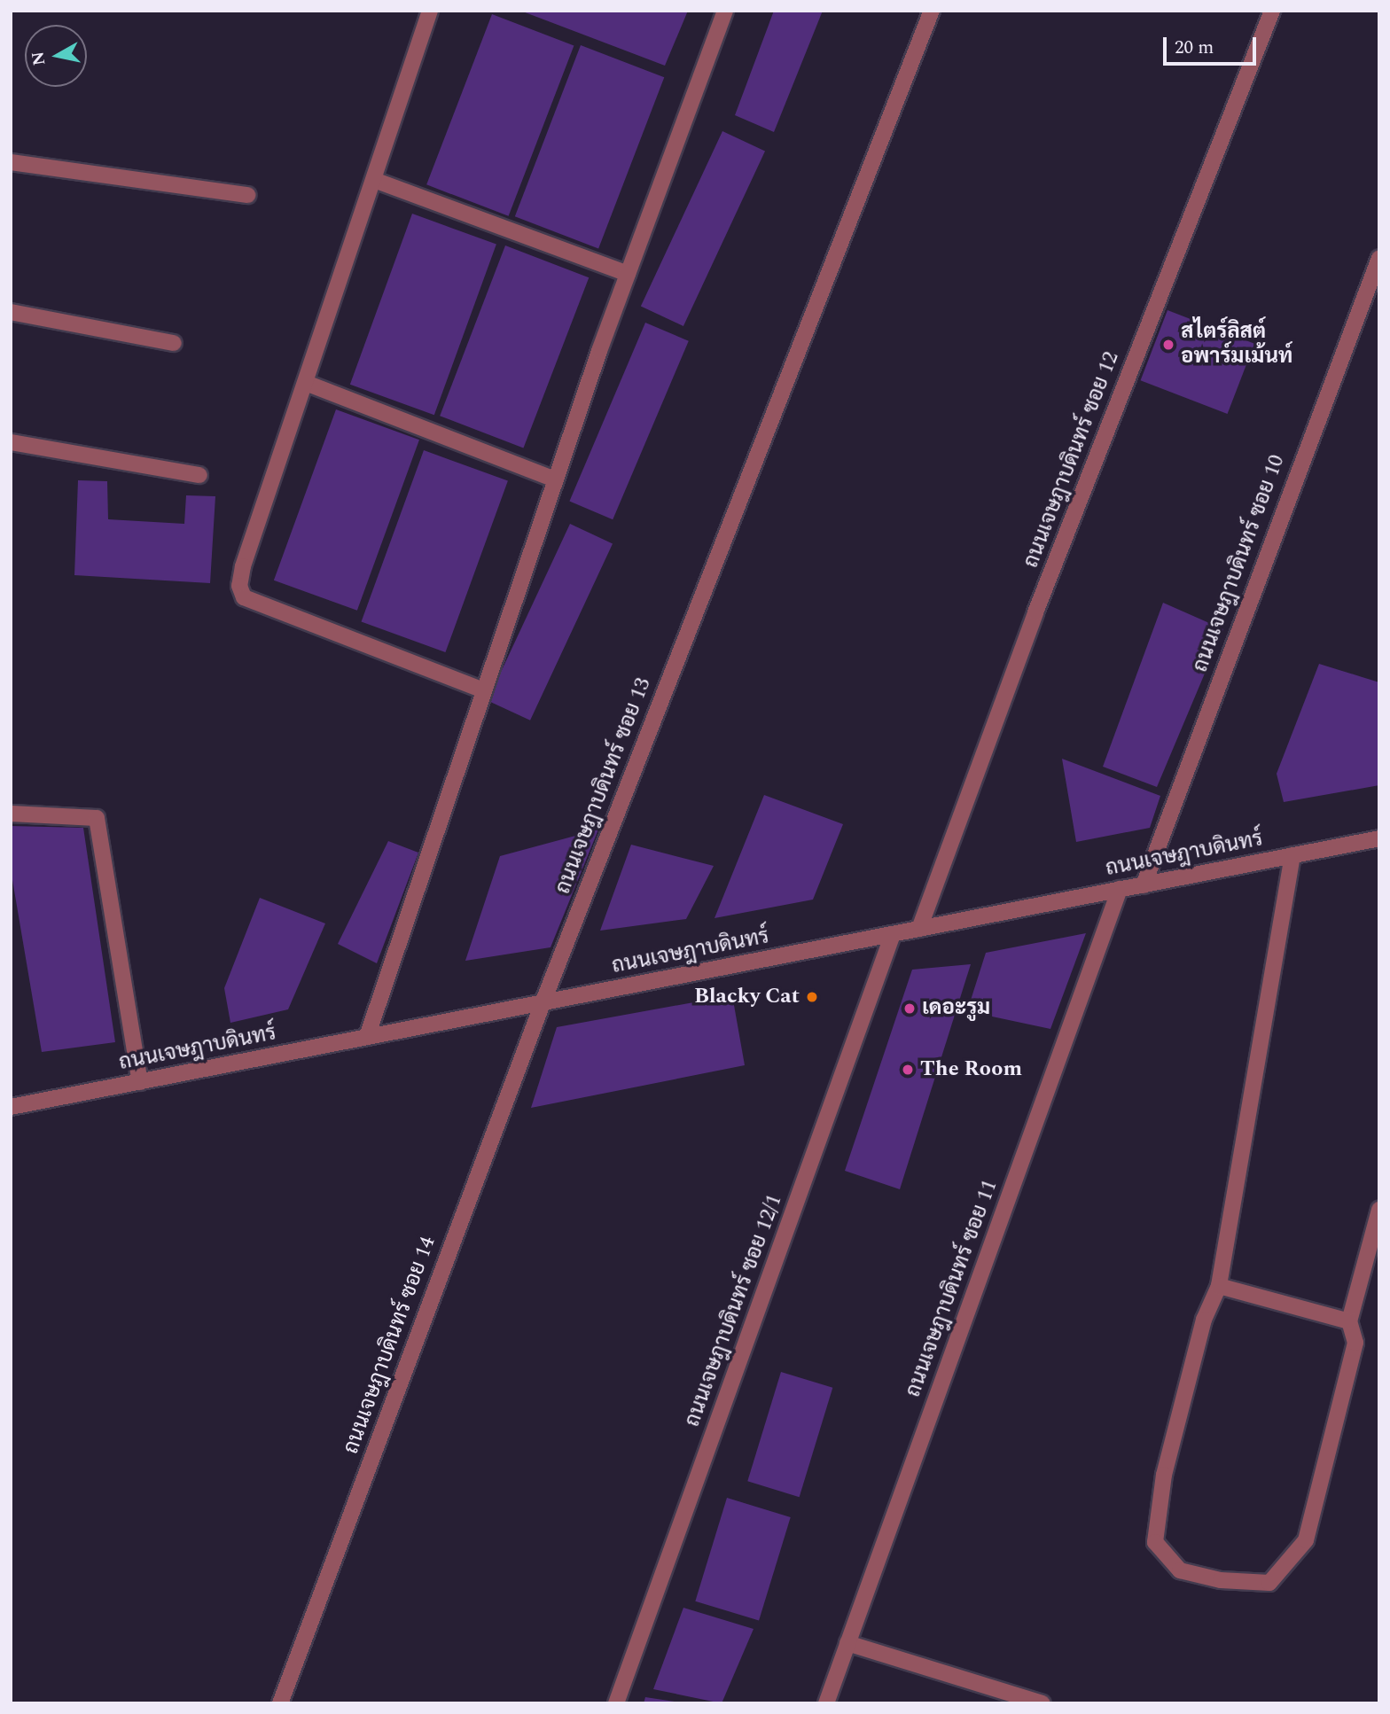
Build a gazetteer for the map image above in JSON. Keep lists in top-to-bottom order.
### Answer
{
  "streets": {
    "street": [
      "ถนนเจษฎาบดินทร์ ซอย 12",
      "ถนนเจษฎาบดินทร์ ซอย 10",
      "ถนนเจษฎาบดินทร์ ซอย 13",
      "ถนนเจษฎาบดินทร์",
      "ถนนเจษฎาบดินทร์ ซอย 11",
      "ถนนเจษฎาบดินทร์ ซอย 12/1",
      "ถนนเจษฎาบดินทร์ ซอย 14"
    ]
  },
  "crossings": [
    ["ถนนเจษฎาบดินทร์ ซอย 12", "ถนนเจษฎาบดินทร์"],
    ["ถนนเจษฎาบดินทร์ ซอย 10", "ถนนเจษฎาบดินทร์"],
    ["ถนนเจษฎาบดินทร์ ซอย 13", "ถนนเจษฎาบดินทร์"],
    ["ถนนเจษฎาบดินทร์ ซอย 13", "ถนนเจษฎาบดินทร์ ซอย 14"],
    ["ถนนเจษฎาบดินทร์", "ถนนเจษฎาบดินทร์ ซอย 11"],
    ["ถนนเจษฎาบดินทร์", "ถนนเจษฎาบดินทร์ ซอย 12/1"],
    ["ถนนเจษฎาบดินทร์", "ถนนเจษฎาบดินทร์ ซอย 14"]
  ],
  "places": [
    "สไตร์ลิสต์ อพาร์มเม้นท์",
    "Blacky Cat",
    "เดอะรูม",
    "The Room"
  ],
  "scale_bar": "20 m",
  "north": "left"
}
